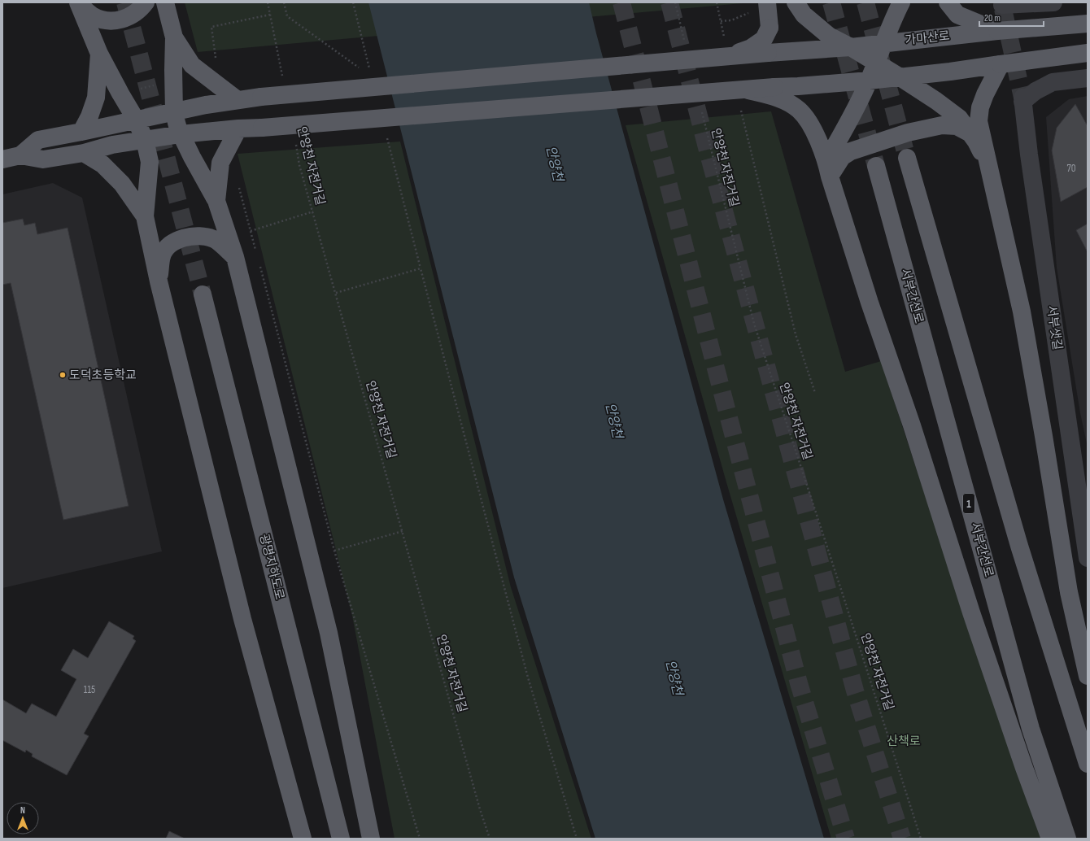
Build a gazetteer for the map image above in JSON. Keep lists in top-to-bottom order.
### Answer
{
  "streets": {
    "main road": [
      "가마산로",
      "서부간선로",
      "1",
      "광명지하도로"
    ],
    "street": ["서부샛길"],
    "path": ["안양천 자전거길"]
  },
  "water": ["안양천"],
  "parks": ["산책로"],
  "places": ["도덕초등학교"],
  "house_numbers": ["70", "115"],
  "scale_bar": "20 m",
  "north": "top"
}
